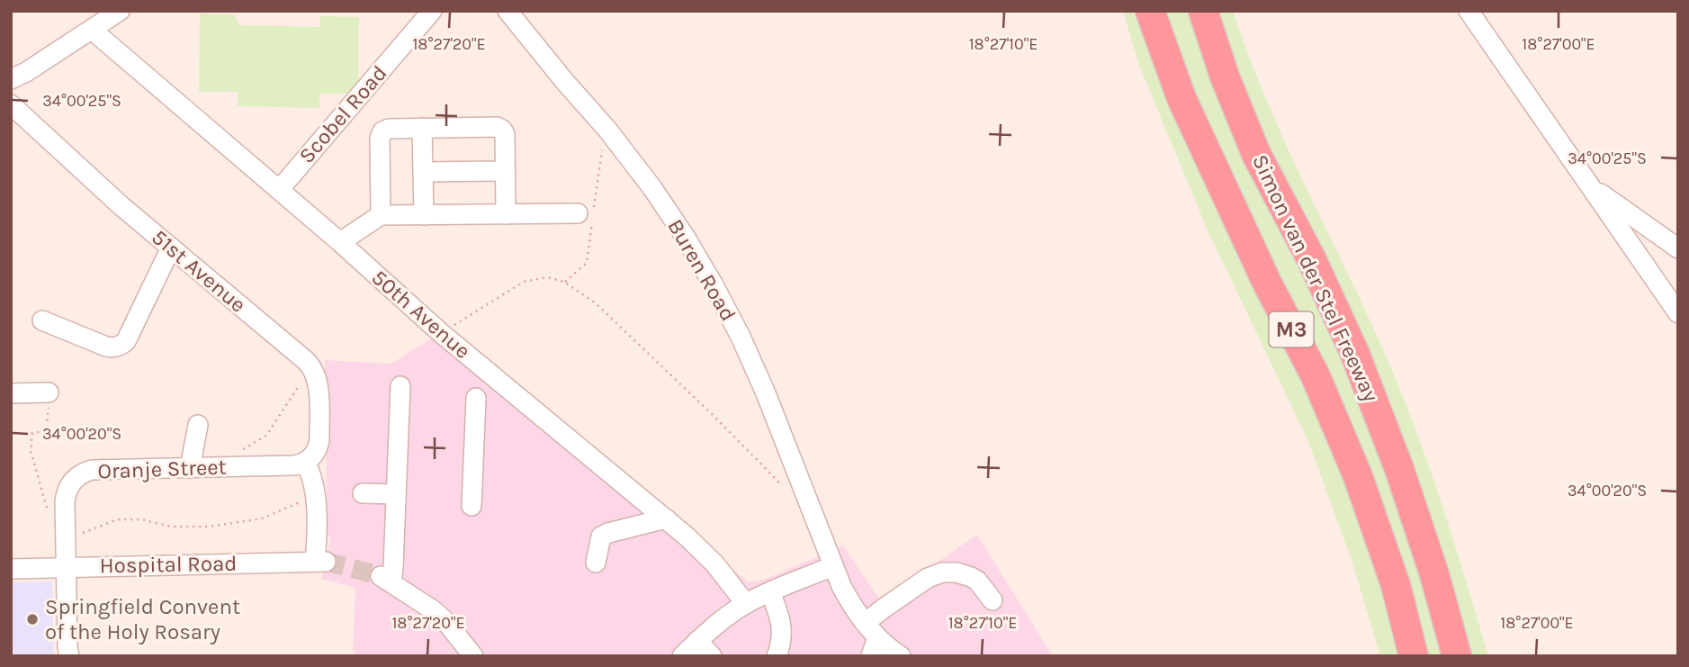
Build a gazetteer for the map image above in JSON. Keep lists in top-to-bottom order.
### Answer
{
  "streets": {
    "highway": ["Simon van der Stel Freeway", "M3"],
    "street": [
      "Scobel Road",
      "Buren Road",
      "51st Avenue",
      "50th Avenue",
      "Oranje Street",
      "Hospital Road"
    ]
  },
  "crossings": [
    ["Scobel Road", "50th Avenue"],
    ["Oranje Street", "Hospital Road"]
  ],
  "places": ["Springfield Convent of the Holy Rosary"],
  "coordinates": [
    "18°27'20\"E",
    "18°27'10\"E",
    "18°27'00\"E",
    "34°00'25\"S",
    "34°00'20\"S"
  ]
}
